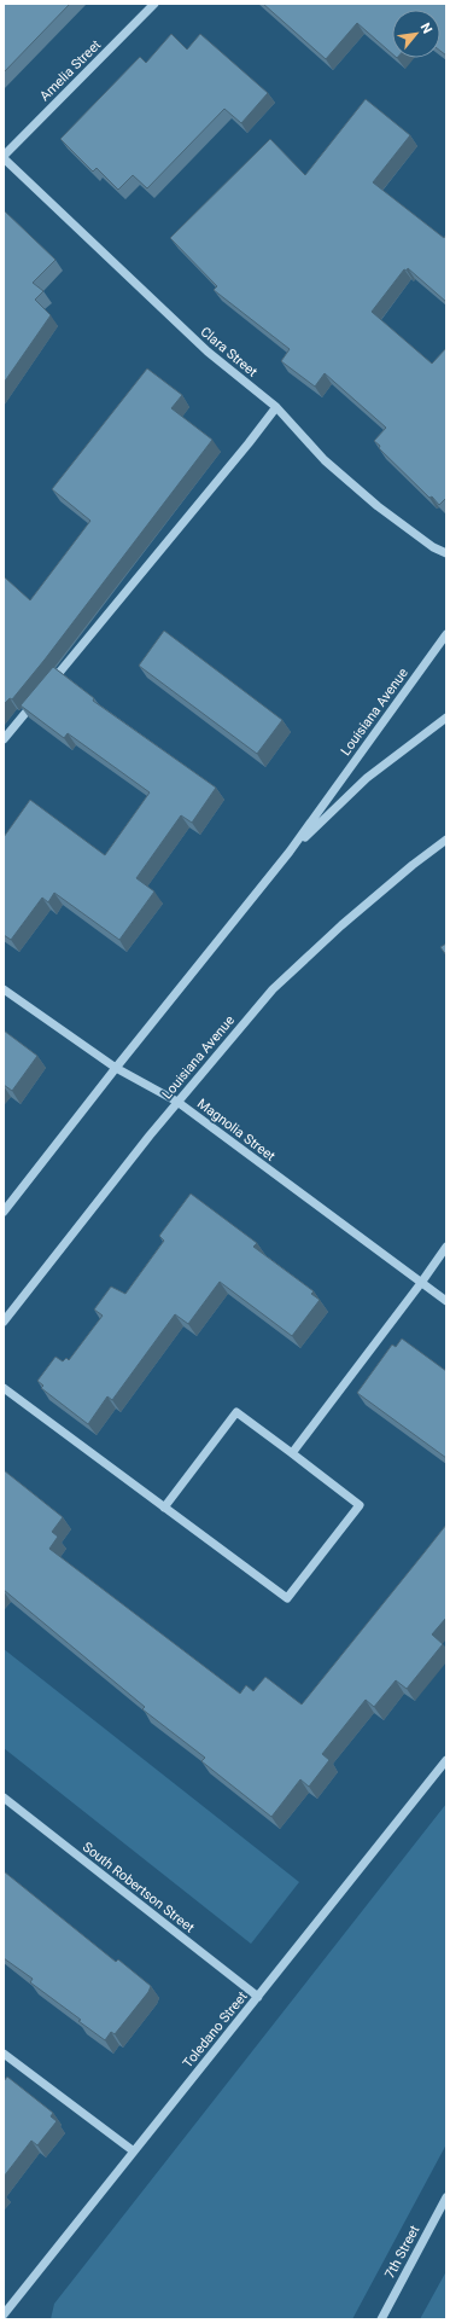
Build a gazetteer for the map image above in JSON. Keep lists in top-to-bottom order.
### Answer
{
  "streets": {
    "street": [
      "Amelia Street",
      "Clara Street",
      "Louisiana Avenue",
      "Magnolia Street",
      "South Robertson Street",
      "Toledano Street",
      "7th Street"
    ]
  },
  "crossings": [
    ["Amelia Street", "Clara Street"],
    ["Louisiana Avenue", "Magnolia Street"],
    ["South Robertson Street", "Toledano Street"]
  ],
  "north": "top right"
}
